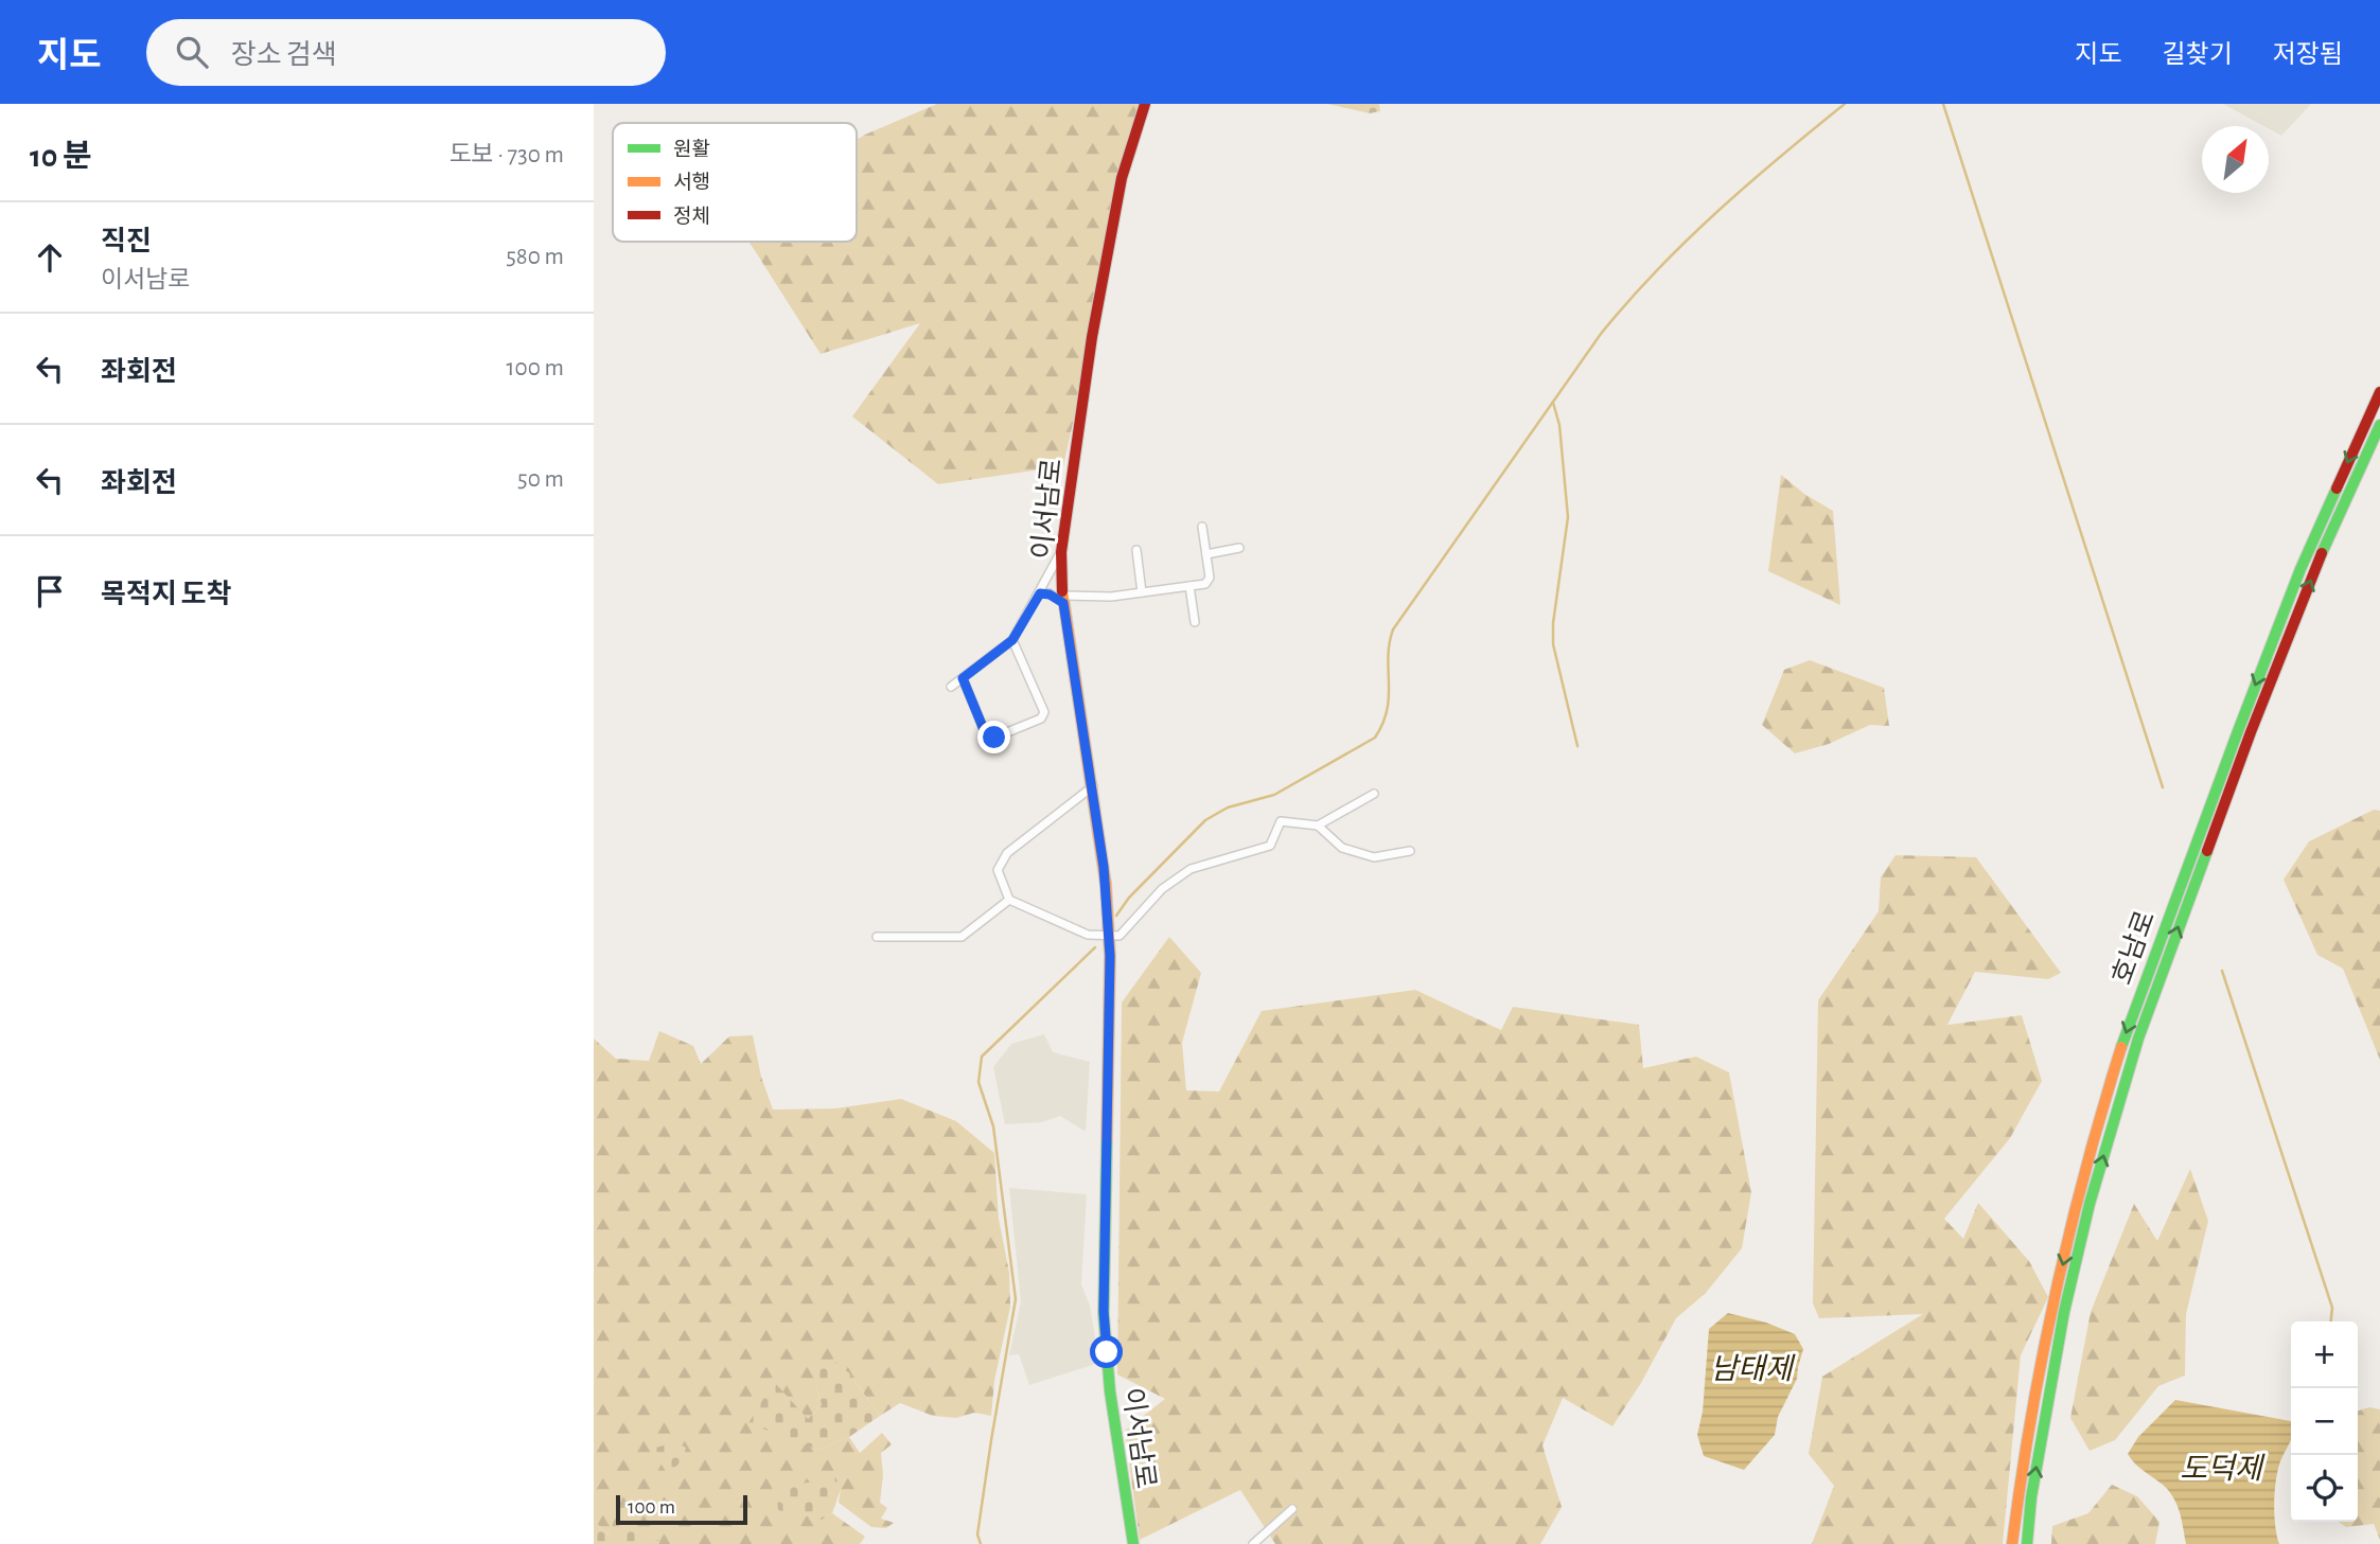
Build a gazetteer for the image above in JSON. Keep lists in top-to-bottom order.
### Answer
{
  "streets": {
    "main road": ["이서남로", "호남로"]
  },
  "water": ["남태제", "도덕제"],
  "legend": ["원활", "서행", "정체"],
  "scale_bar": "100 m",
  "north": "top right",
  "page": {
    "header": "지도",
    "search": "장소 검색",
    "nav": ["지도", "길찾기", "저장됨"],
    "heading": ["10 분", "도보 · 730 m"],
    "list": [
      ["직진", "이서남로", "580 m"],
      ["좌회전", "100 m"],
      ["좌회전", "50 m"],
      "목적지 도착"
    ],
    "map_buttons": ["+", "−"],
    "scale": "100 m"
  }
}
